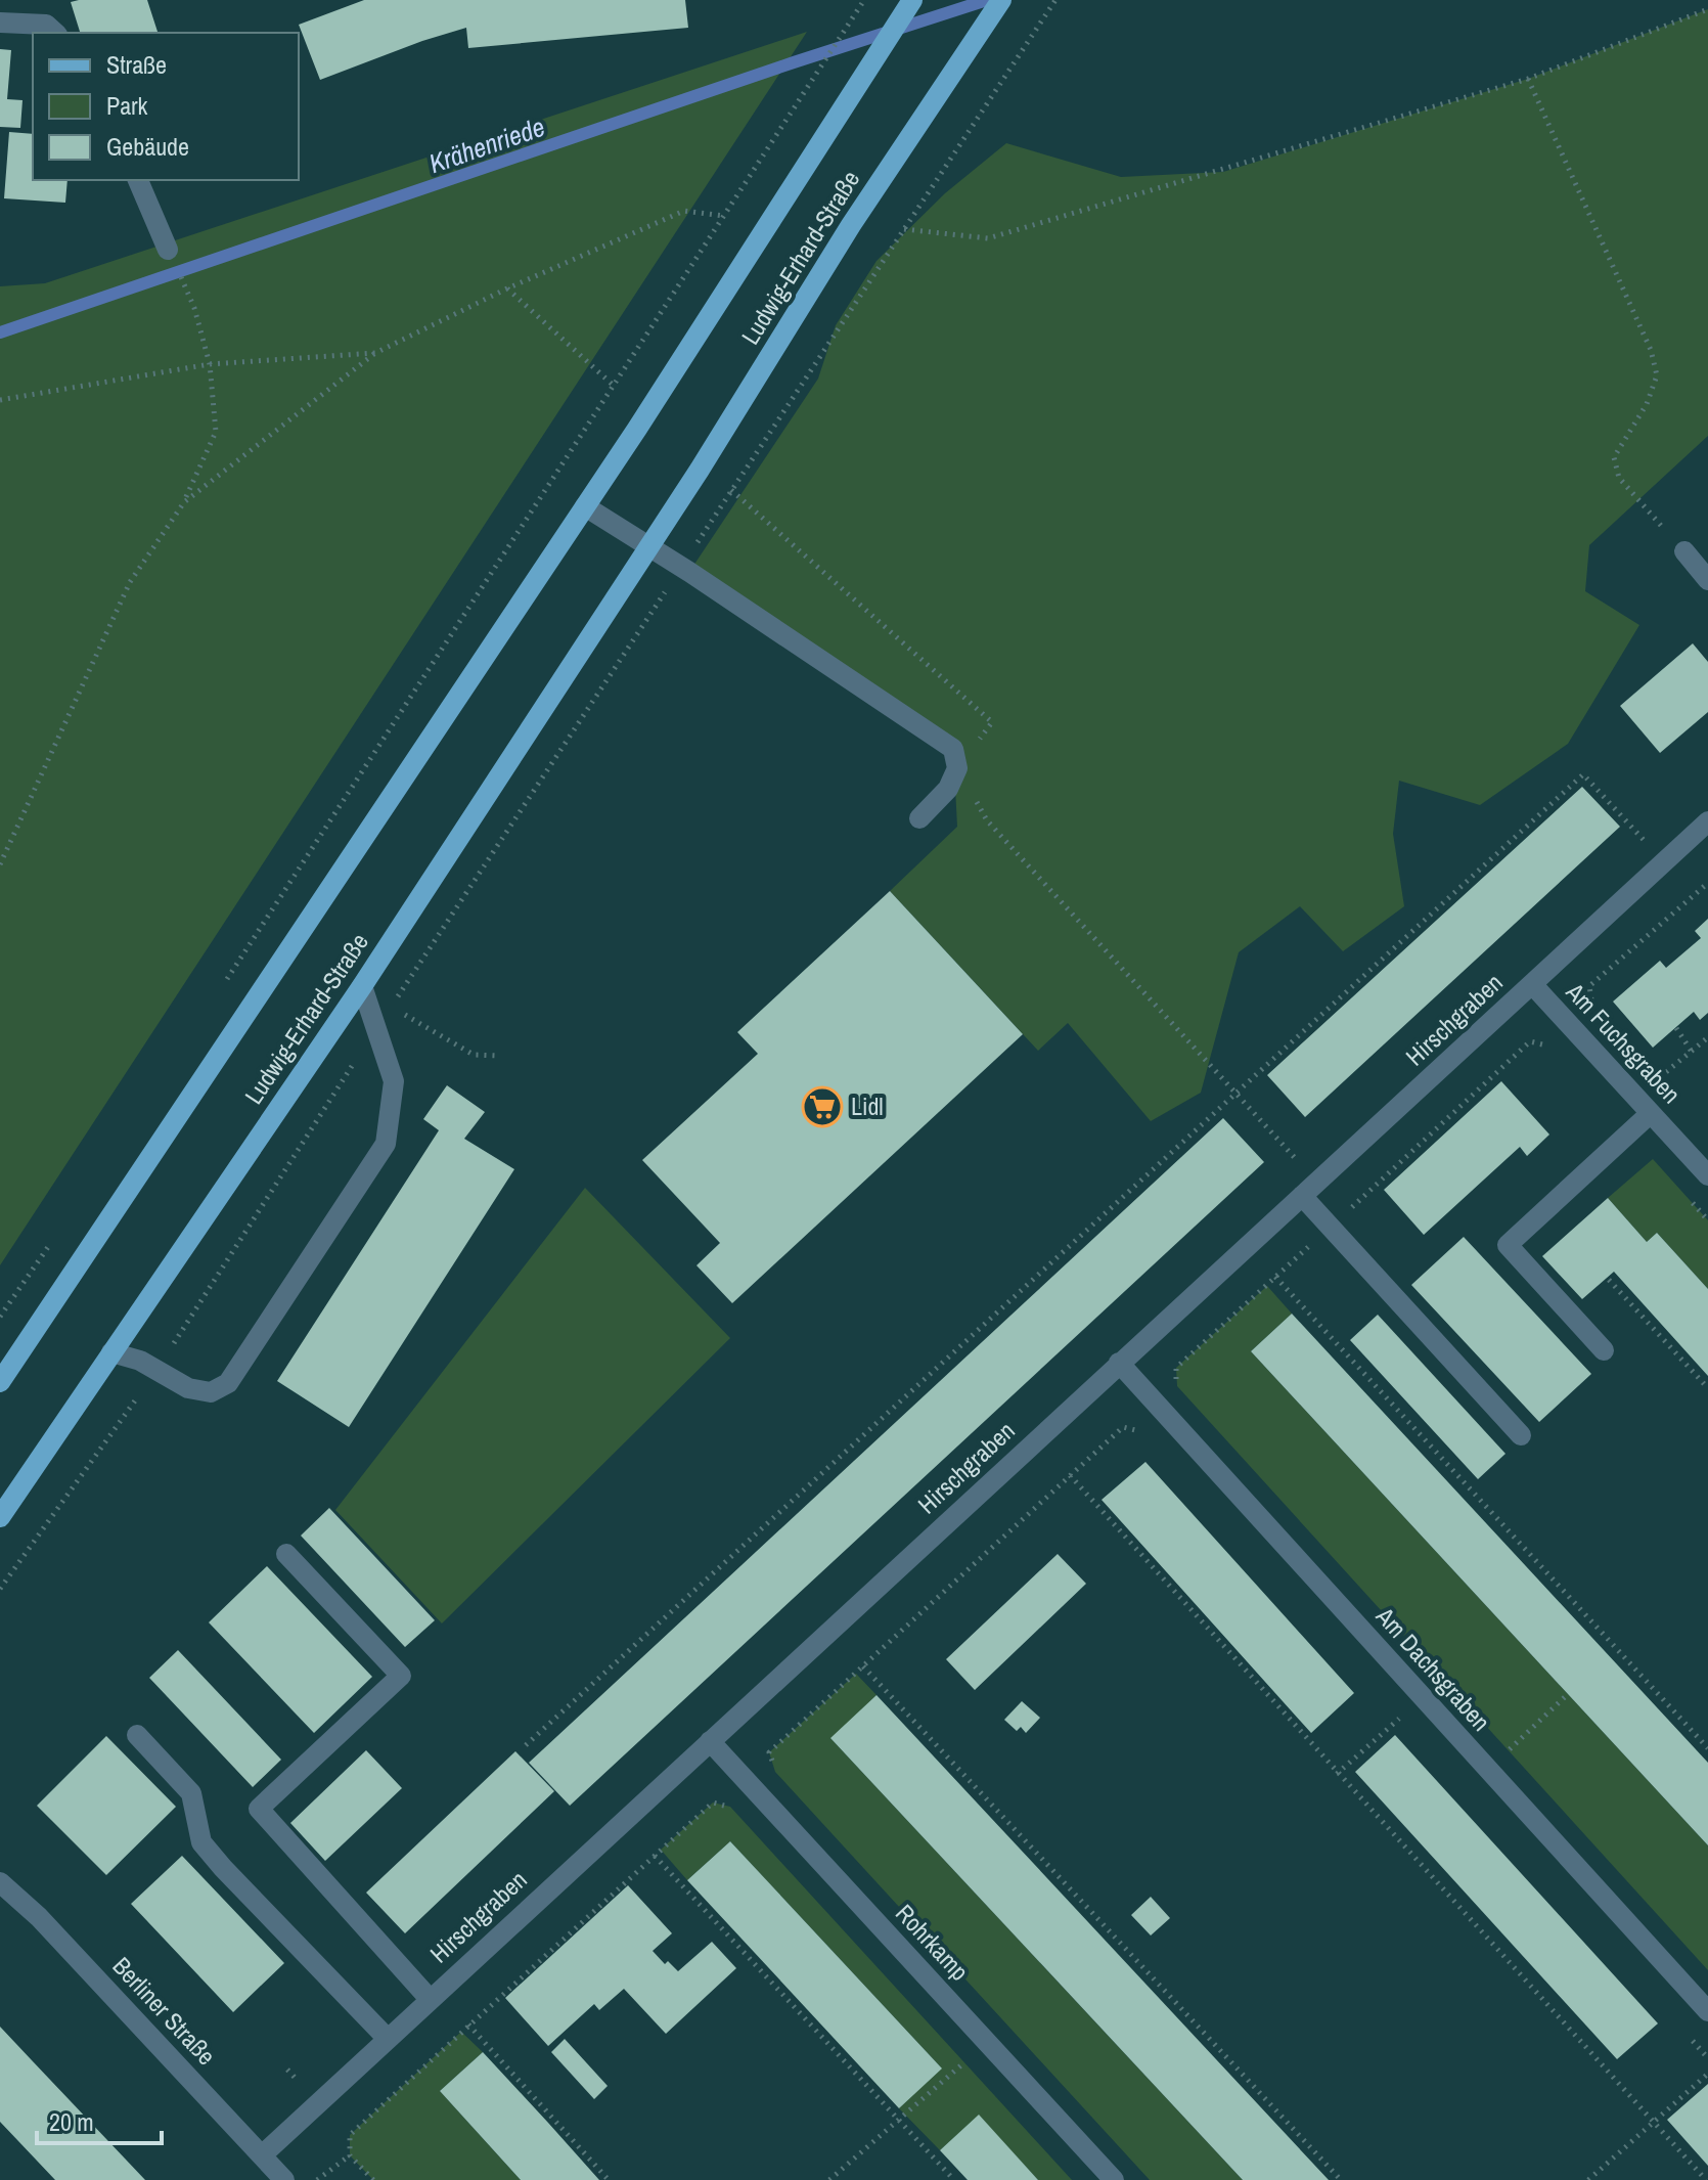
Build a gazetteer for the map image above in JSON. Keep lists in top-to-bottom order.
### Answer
{
  "streets": {
    "main road": ["Ludwig-Erhard-Straße"],
    "street": [
      "Hirschgraben",
      "Am Fuchsgraben",
      "Am Dachsgraben",
      "Rohrkamp",
      "Berliner Straße"
    ]
  },
  "crossings": [
    ["Hirschgraben", "Am Fuchsgraben"],
    ["Hirschgraben", "Am Dachsgraben"],
    ["Hirschgraben", "Rohrkamp"],
    ["Hirschgraben", "Berliner Straße"]
  ],
  "water": ["Krähenriede"],
  "places": {
    "supermarket": ["Lidl"]
  },
  "legend": ["Straße", "Park", "Gebäude"],
  "scale_bar": "20 m"
}
